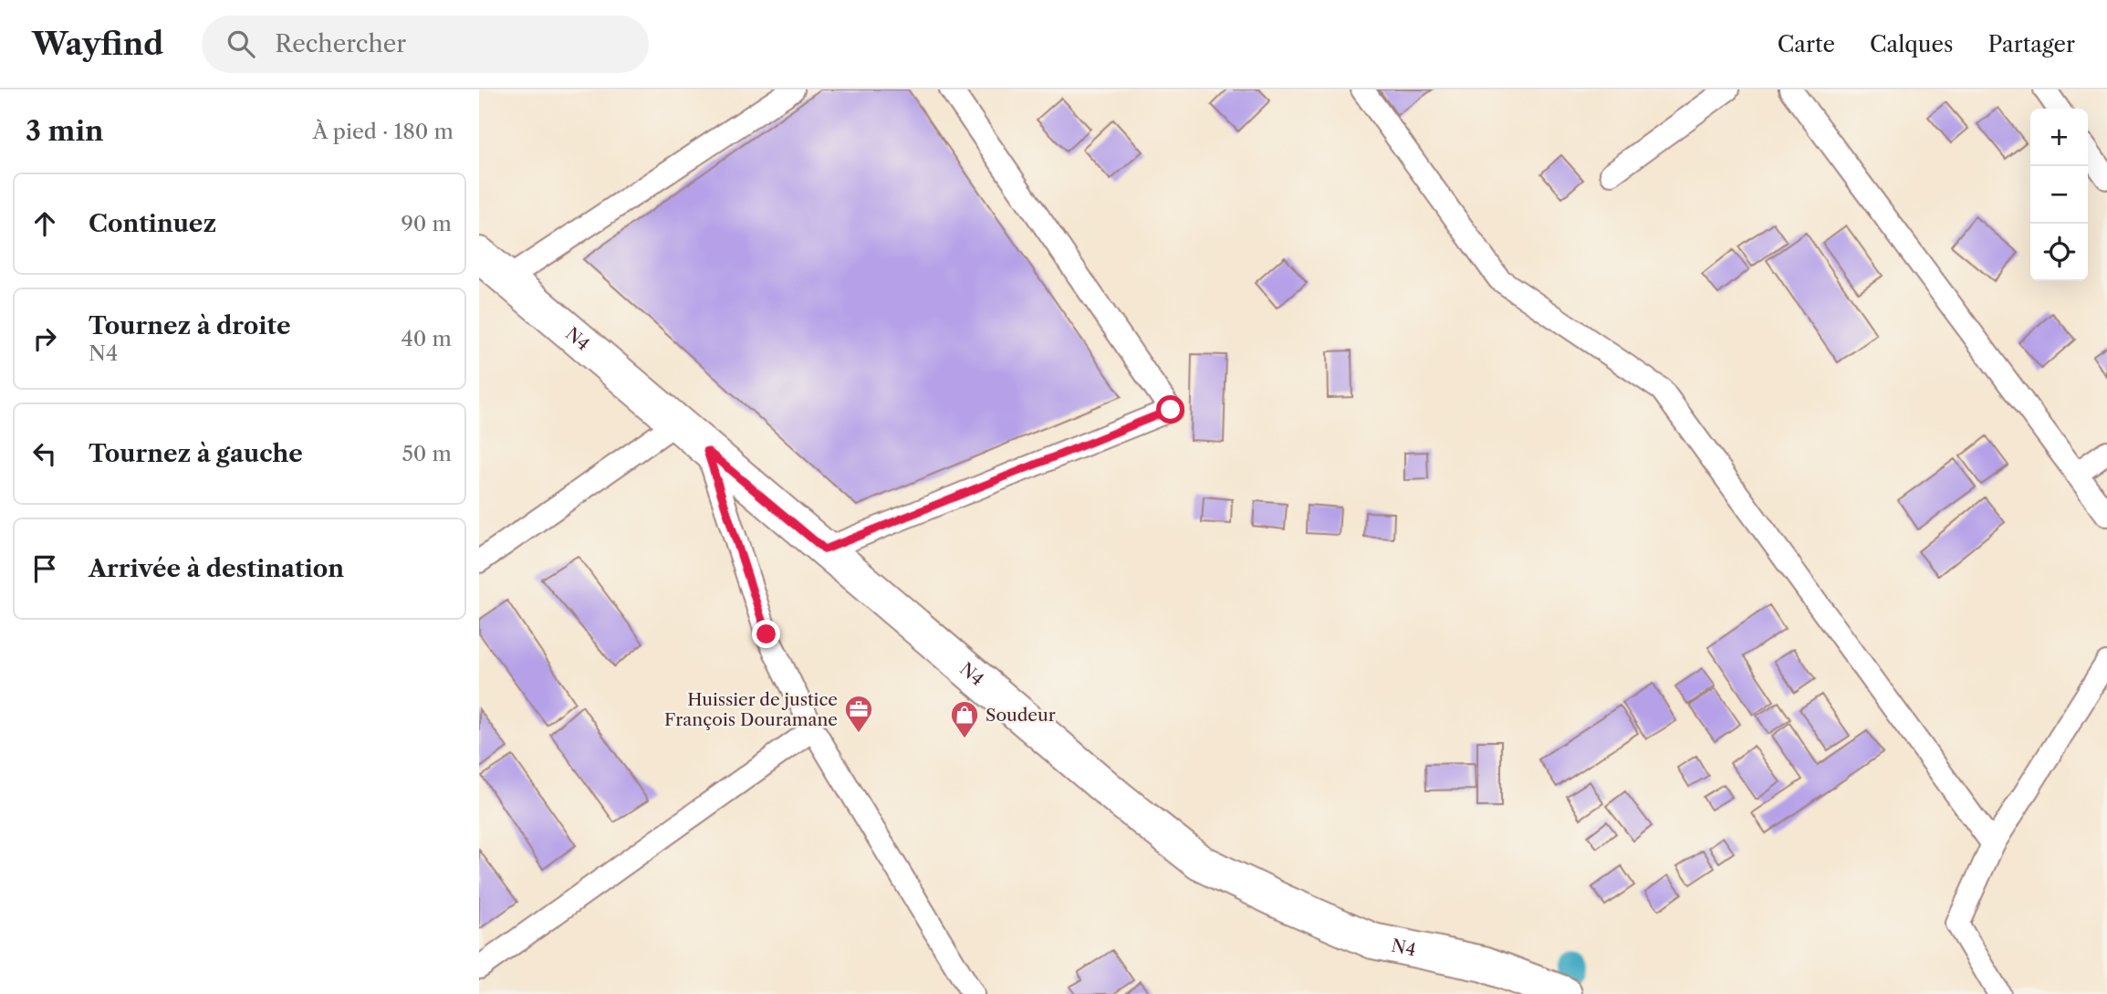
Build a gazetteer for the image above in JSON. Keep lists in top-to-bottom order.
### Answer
{
  "streets": {
    "main road": ["N4"]
  },
  "places": {
    "office": ["Huissier de justice François Douramane"],
    "shop": ["Soudeur"]
  },
  "page": {
    "header": "Wayfind",
    "search": "Rechercher",
    "nav": ["Carte", "Calques", "Partager"],
    "heading": ["3 min", "À pied · 180 m"],
    "map_buttons": ["+", "−"],
    "list": [
      ["Continuez", "90 m"],
      ["Tournez à droite", "N4", "40 m"],
      ["Tournez à gauche", "50 m"],
      "Arrivée à destination"
    ]
  }
}
